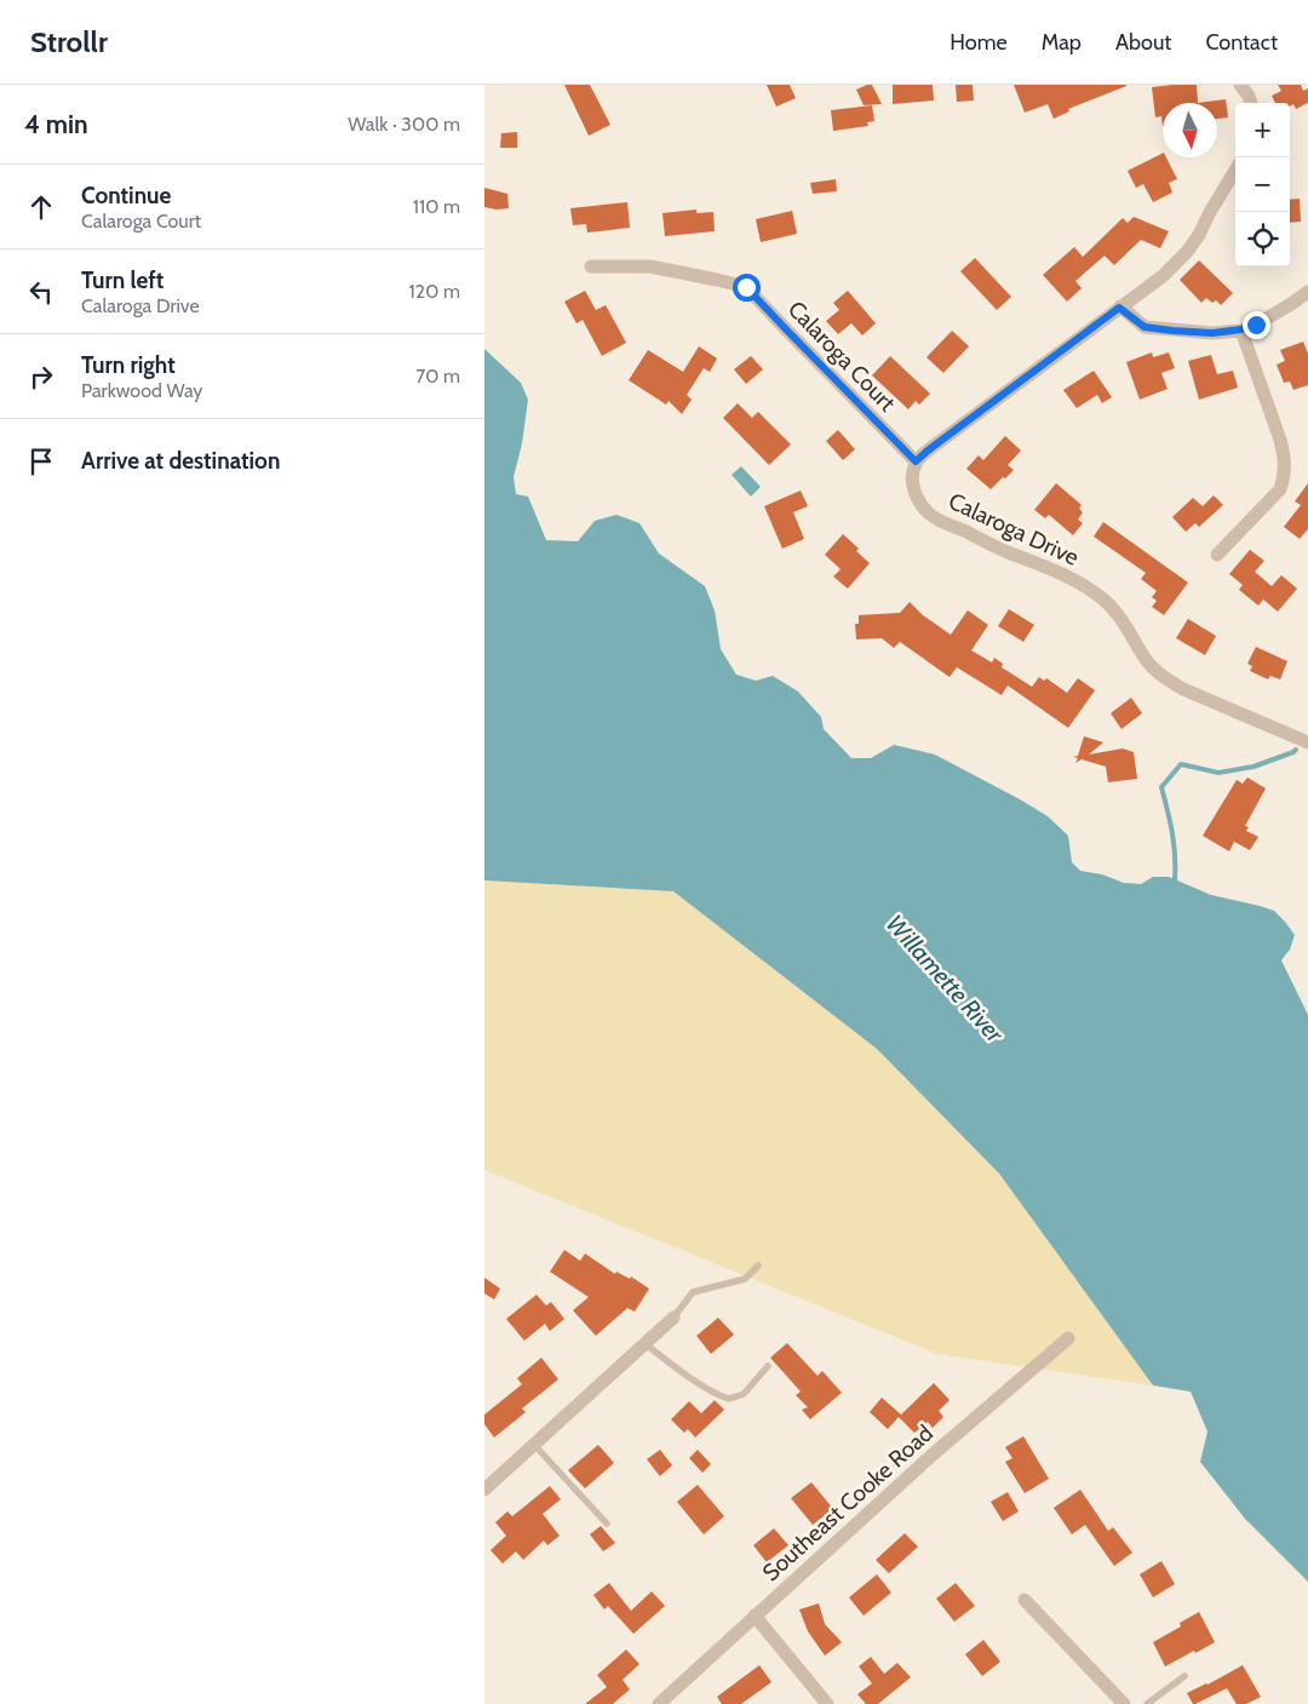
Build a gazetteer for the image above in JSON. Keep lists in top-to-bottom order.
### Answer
{
  "streets": {
    "street": ["Calaroga Court", "Calaroga Drive", "Southeast Cooke Road"]
  },
  "crossings": [
    ["Calaroga Court", "Calaroga Drive"]
  ],
  "water": ["Willamette River"],
  "north": "bottom",
  "page": {
    "header": "Strollr",
    "nav": [
      "Home",
      "Map",
      "About",
      "Contact"
    ],
    "heading": ["4 min", "Walk · 300 m"],
    "map_buttons": ["+", "−"],
    "list": [
      ["Continue", "Calaroga Court", "110 m"],
      ["Turn left", "Calaroga Drive", "120 m"],
      ["Turn right", "Parkwood Way", "70 m"],
      "Arrive at destination"
    ]
  }
}
